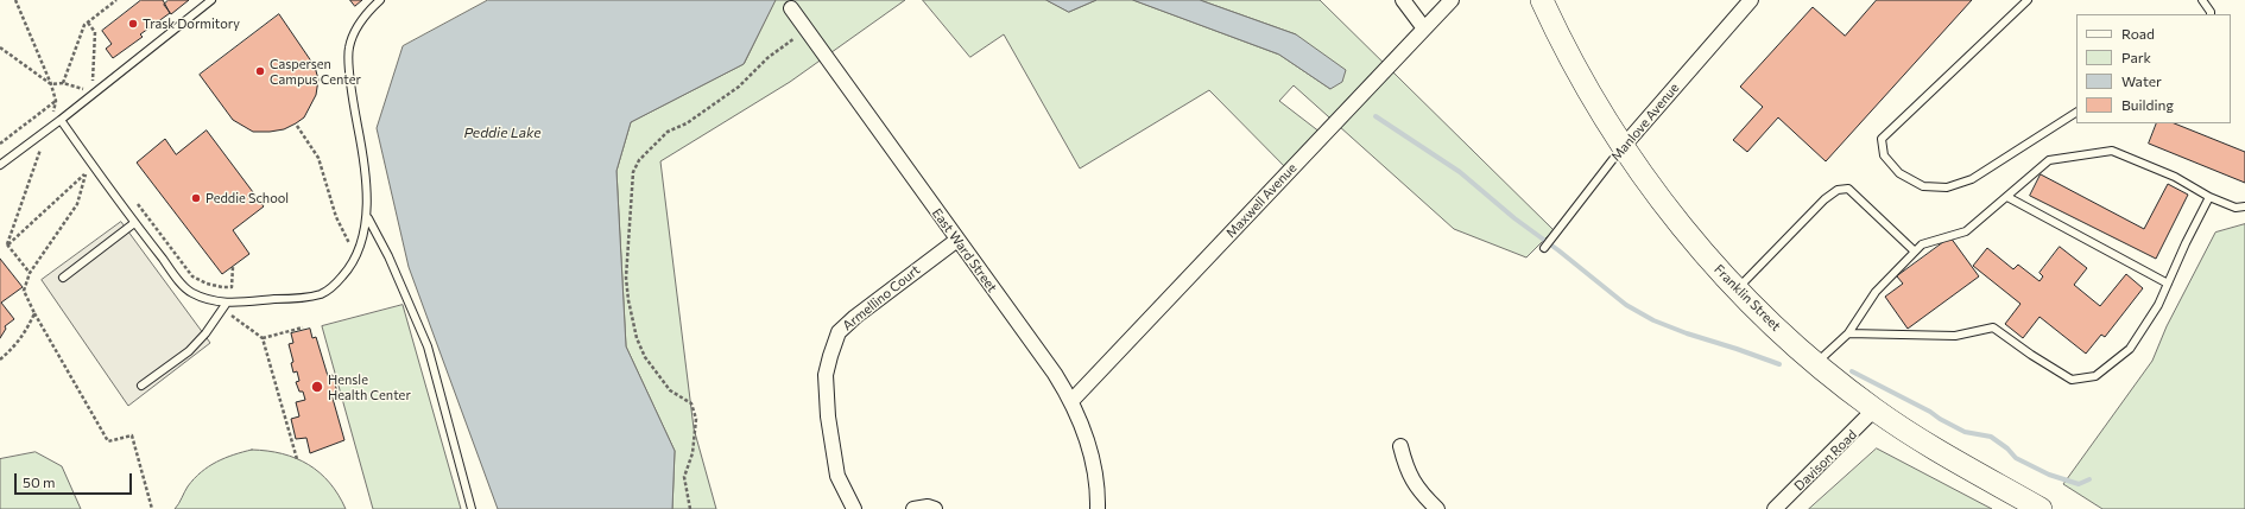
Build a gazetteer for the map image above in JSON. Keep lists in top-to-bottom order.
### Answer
{
  "streets": {
    "main road": ["Franklin Street"],
    "street": [
      "Manlove Avenue",
      "Maxwell Avenue",
      "East Ward Street",
      "Armellino Court",
      "Davison Road"
    ]
  },
  "crossings": [
    ["Manlove Avenue", "Franklin Street"],
    ["Maxwell Avenue", "East Ward Street"],
    ["East Ward Street", "Armellino Court"],
    ["Franklin Street", "Davison Road"]
  ],
  "water": ["Peddie Lake"],
  "places": [
    "Trask Dormitory",
    "Caspersen Campus Center",
    "Peddie School",
    "Hensle Health Center"
  ],
  "legend": [
    "Road",
    "Park",
    "Water",
    "Building"
  ],
  "scale_bar": "50 m"
}
